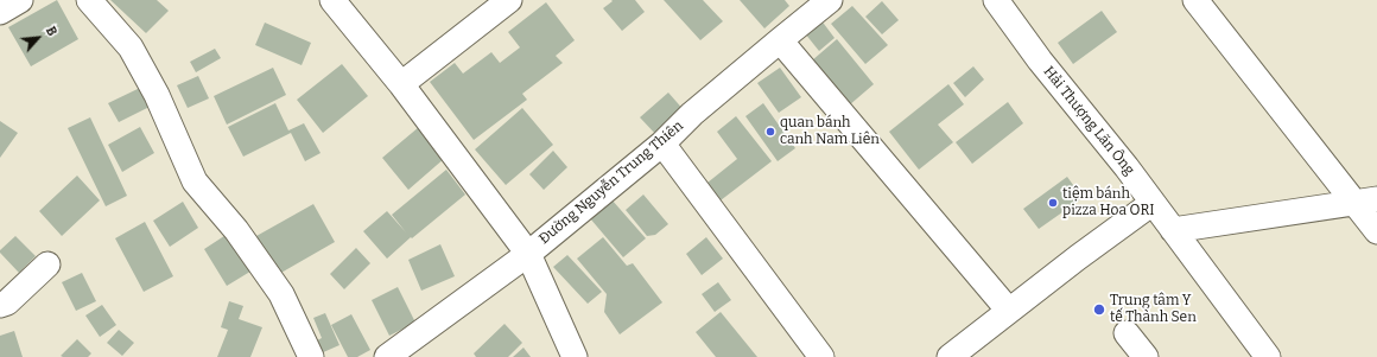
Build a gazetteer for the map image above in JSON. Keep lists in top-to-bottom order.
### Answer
{
  "streets": {
    "street": ["Hải Thượng Lãn Ông", "Đường Nguyễn Trung Thiên"]
  },
  "places": ["quan bánh canh Nam Liên", "tiệm bánh pizza Hoa ORI", "Trung tâm Y tế Thành Sen"],
  "north": "top right"
}
